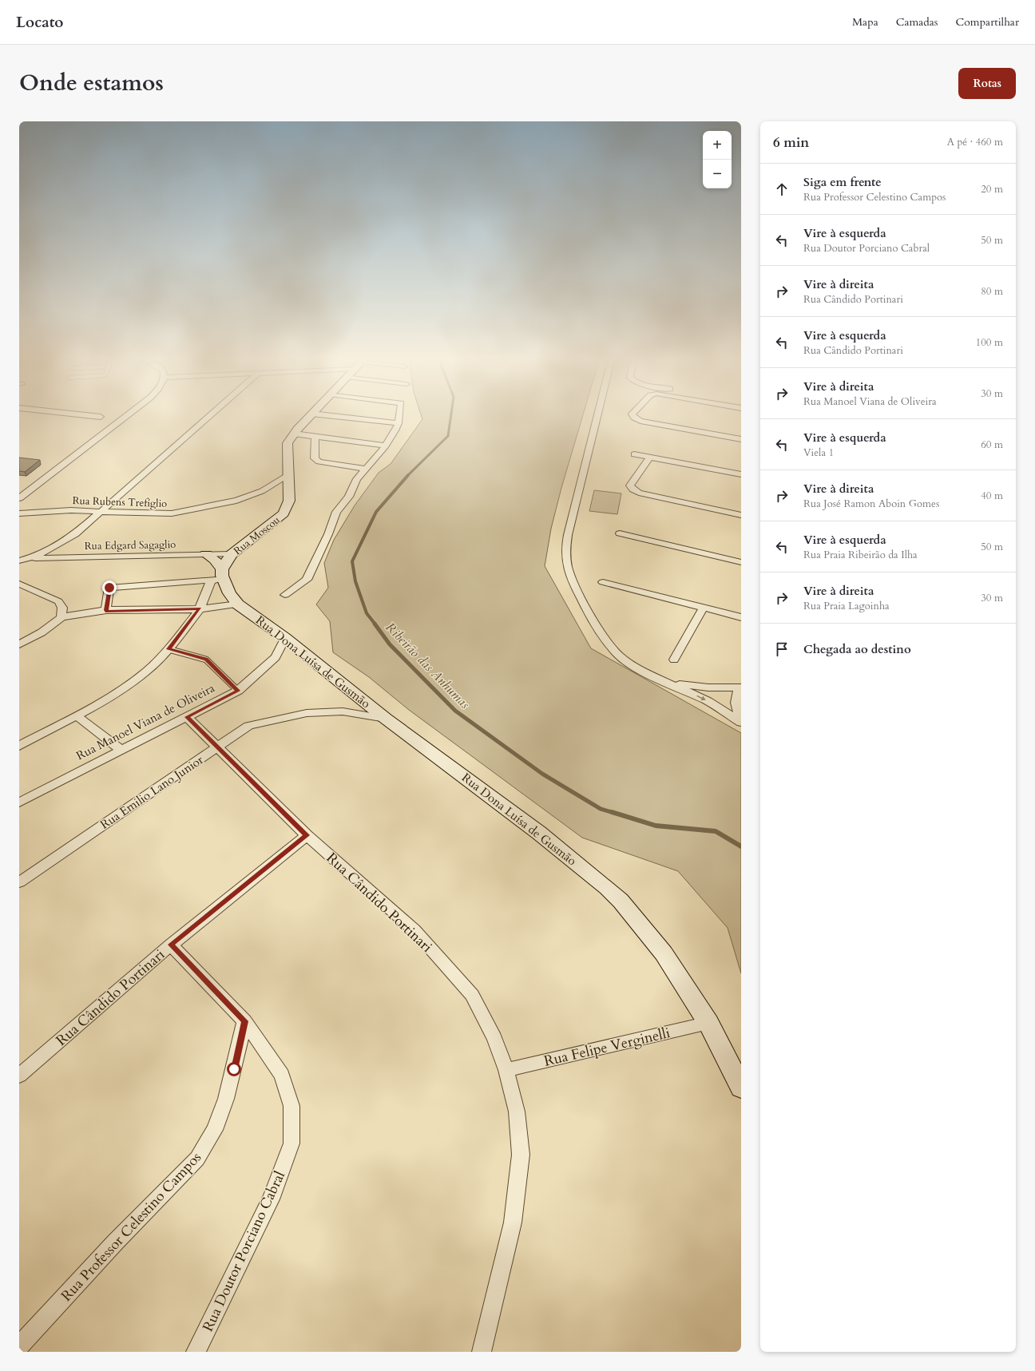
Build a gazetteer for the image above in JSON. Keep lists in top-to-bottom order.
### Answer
{
  "streets": {
    "street": [
      "Rua Rubens Trefíglio",
      "Rua Moscou",
      "Rua Edgard Sagaglio",
      "Rua Dona Luísa de Gusmão",
      "Rua Manoel Viana de Oliveira",
      "Rua Emilio Lano Junior",
      "Rua Cândido Portinari",
      "Rua Felipe Verginelli",
      "Rua Professor Celestino Campos",
      "Rua Doutor Porciano Cabral"
    ]
  },
  "crossings": [
    ["Rua Rubens Trefíglio", "Rua Moscou"],
    ["Rua Moscou", "Rua Edgard Sagaglio"],
    ["Rua Dona Luísa de Gusmão", "Rua Manoel Viana de Oliveira"],
    ["Rua Dona Luísa de Gusmão", "Rua Emilio Lano Junior"],
    ["Rua Dona Luísa de Gusmão", "Rua Felipe Verginelli"],
    ["Rua Manoel Viana de Oliveira", "Rua Cândido Portinari"],
    ["Rua Emilio Lano Junior", "Rua Cândido Portinari"],
    ["Rua Cândido Portinari", "Rua Felipe Verginelli"],
    ["Rua Cândido Portinari", "Rua Doutor Porciano Cabral"],
    ["Rua Professor Celestino Campos", "Rua Doutor Porciano Cabral"]
  ],
  "water": ["Ribeirão das Anhumas"],
  "page": {
    "header": "Locato",
    "nav": ["Mapa", "Camadas", "Compartilhar"],
    "title": "Onde estamos",
    "buttons": "Rotas",
    "heading": ["6 min", "A pé · 460 m"],
    "map_buttons": ["+", "−"],
    "list": [
      ["Siga em frente", "Rua Professor Celestino Campos", "20 m"],
      ["Vire à esquerda", "Rua Doutor Porciano Cabral", "50 m"],
      ["Vire à direita", "Rua Cândido Portinari", "80 m"],
      ["Vire à esquerda", "Rua Cândido Portinari", "100 m"],
      ["Vire à direita", "Rua Manoel Viana de Oliveira", "30 m"],
      ["Vire à esquerda", "Viela 1", "60 m"],
      ["Vire à direita", "Rua José Ramon Aboin Gomes", "40 m"],
      ["Vire à esquerda", "Rua Praia Ribeirão da Ilha", "50 m"],
      ["Vire à direita", "Rua Praia Lagoinha", "30 m"],
      "Chegada ao destino"
    ]
  }
}
